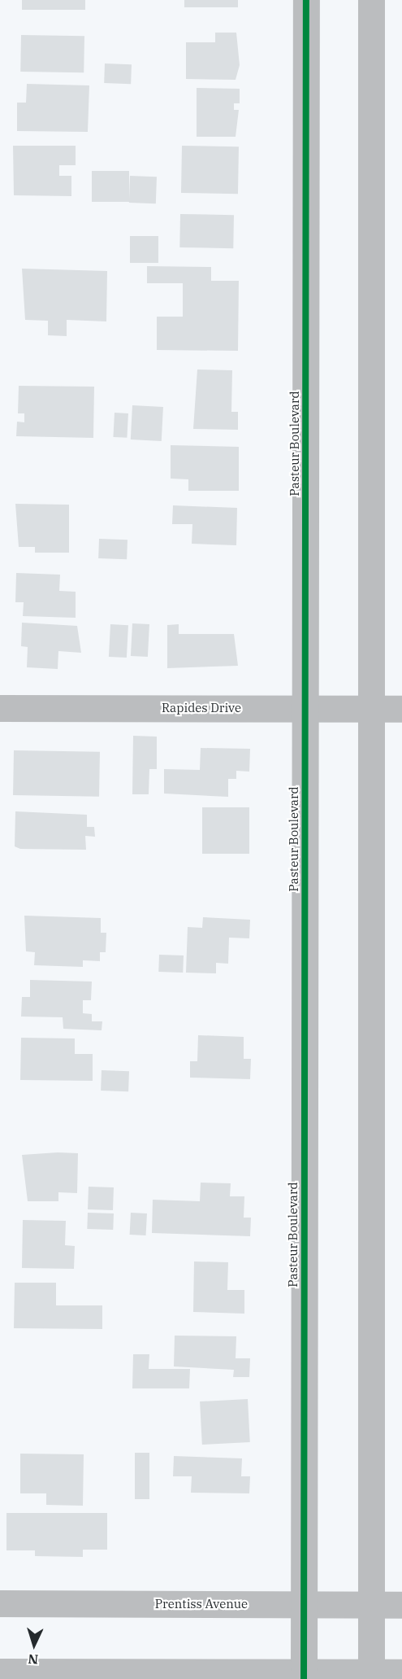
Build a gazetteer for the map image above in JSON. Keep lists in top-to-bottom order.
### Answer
{
  "streets": {
    "street": ["Pasteur Boulevard", "Rapides Drive", "Prentiss Avenue"]
  },
  "crossings": [
    ["Pasteur Boulevard", "Rapides Drive"],
    ["Pasteur Boulevard", "Prentiss Avenue"]
  ],
  "north": "bottom"
}
